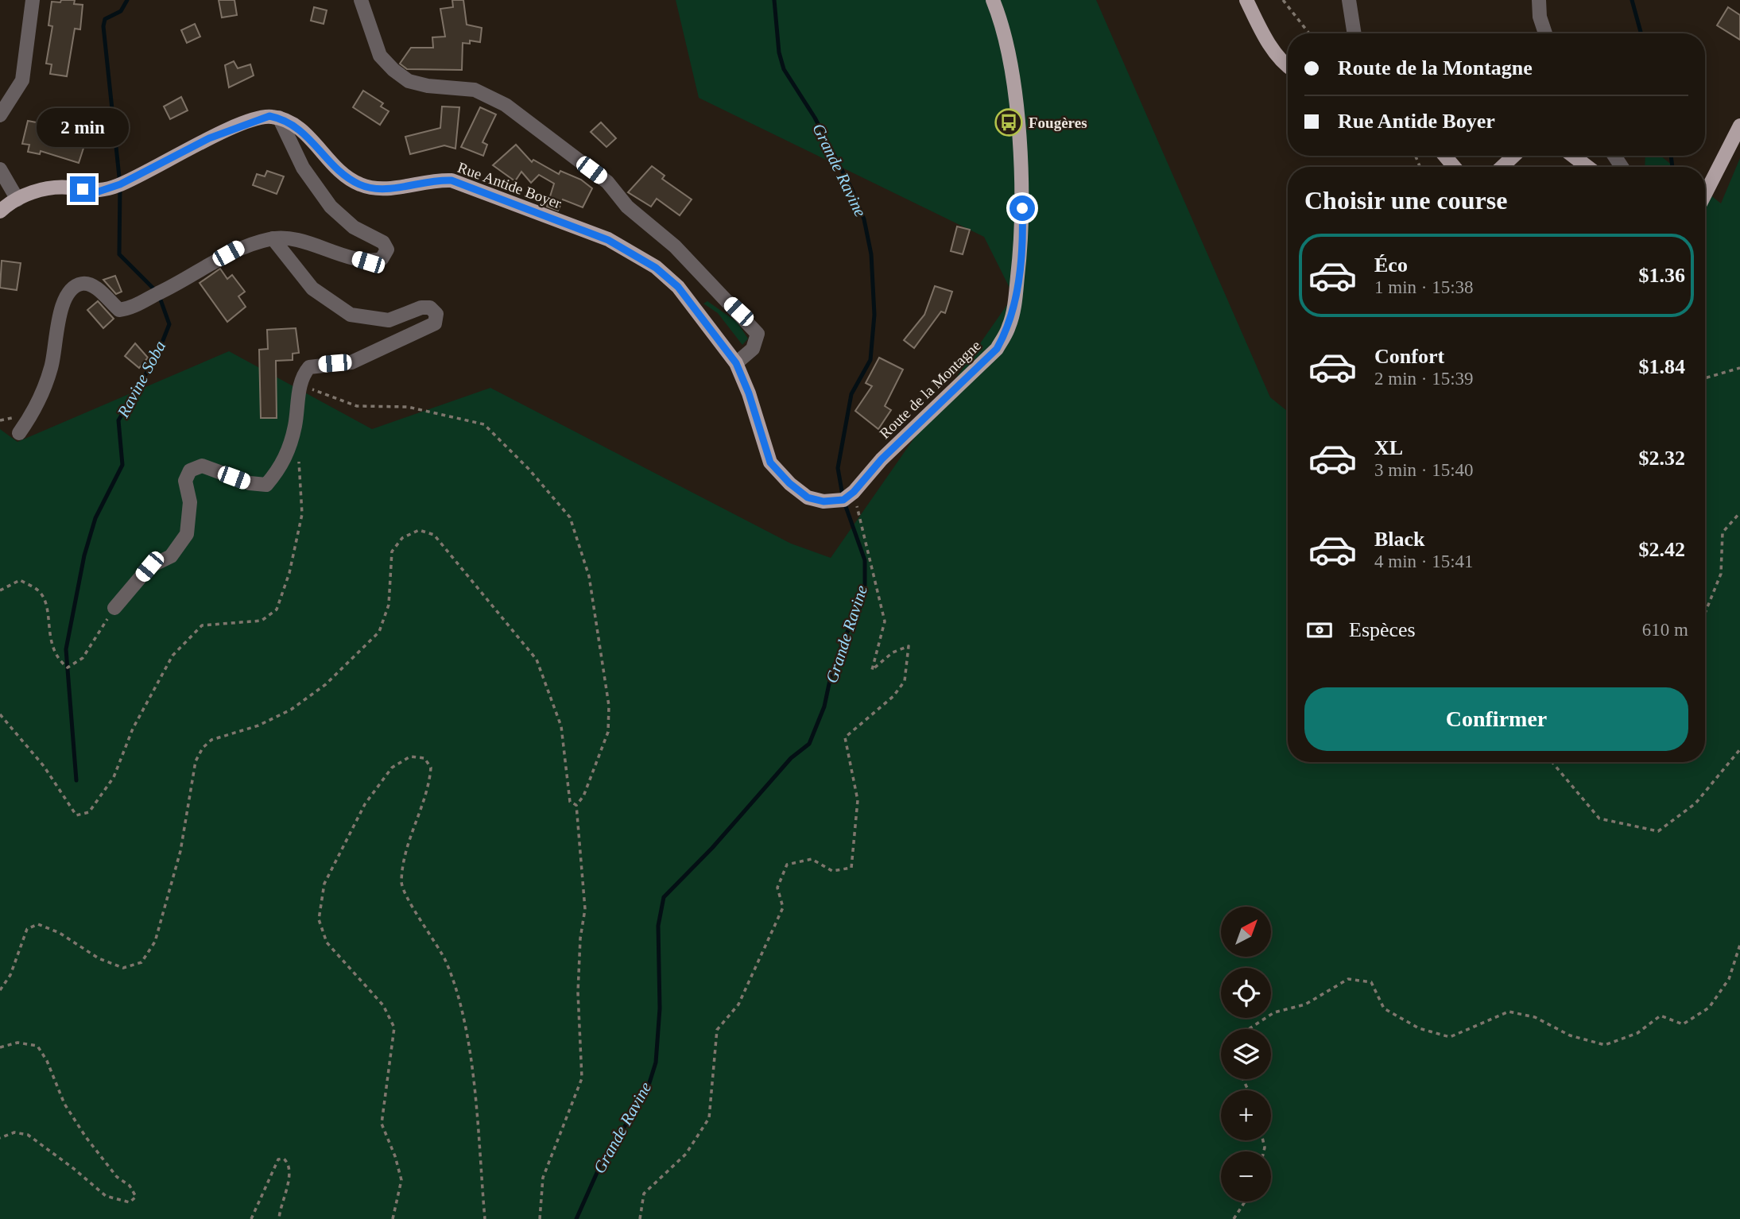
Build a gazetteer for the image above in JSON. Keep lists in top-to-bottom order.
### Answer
{
  "streets": {
    "main road": ["Rue Antide Boyer", "Route de la Montagne"]
  },
  "crossings": [
    ["Rue Antide Boyer", "Route de la Montagne"]
  ],
  "water": ["Grande Ravine", "Ravine Soba"],
  "places": {
    "bus stop": ["Fougères"]
  },
  "north": "top right",
  "page": {
    "banner": ["Route de la Montagne", "Rue Antide Boyer"],
    "bubble": "2 min",
    "heading": "Choisir une course",
    "list": [
      {
        "name": "Éco",
        "note": "1 min · 15:38",
        "value": "$1.36"
      },
      {
        "name": "Confort",
        "note": "2 min · 15:39",
        "value": "$1.84"
      },
      {
        "name": "XL",
        "note": "3 min · 15:40",
        "value": "$2.32"
      },
      {
        "name": "Black",
        "note": "4 min · 15:41",
        "value": "$2.42"
      }
    ],
    "pay": ["Espèces", "610 m"],
    "buttons": "Confirmer",
    "map_buttons": ["+", "−"]
  }
}
